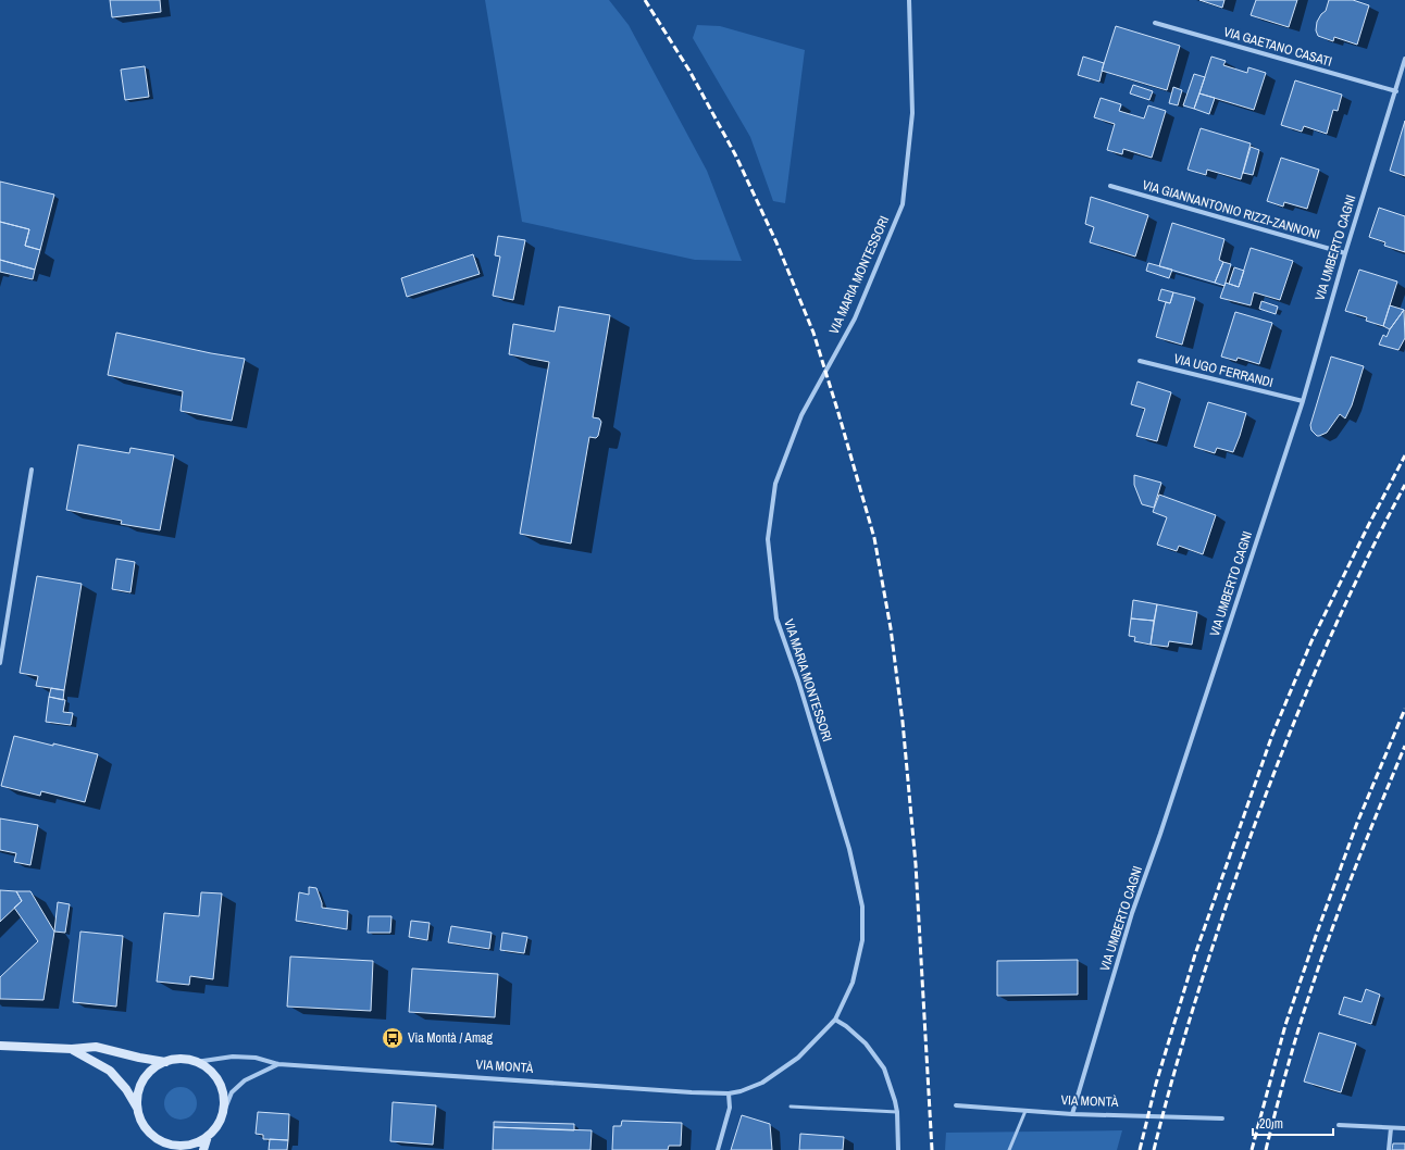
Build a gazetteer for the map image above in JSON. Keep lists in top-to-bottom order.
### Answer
{
  "streets": {
    "main road": ["VIA MONTÀ"],
    "street": [
      "VIA GAETANO CASATI",
      "VIA GIANNANTONIO RIZZI-ZANNONI",
      "VIA UMBERTO CAGNI",
      "VIA MARIA MONTESSORI",
      "VIA UGO FERRANDI"
    ]
  },
  "crossings": [
    ["VIA GAETANO CASATI", "VIA UMBERTO CAGNI"],
    ["VIA GIANNANTONIO RIZZI-ZANNONI", "VIA UMBERTO CAGNI"],
    ["VIA UMBERTO CAGNI", "VIA UGO FERRANDI"],
    ["VIA UMBERTO CAGNI", "VIA MONTÀ"],
    ["VIA MARIA MONTESSORI", "VIA MONTÀ"]
  ],
  "places": {
    "bus stop": ["Via Montà / Amag"]
  },
  "scale_bar": "20 m"
}
